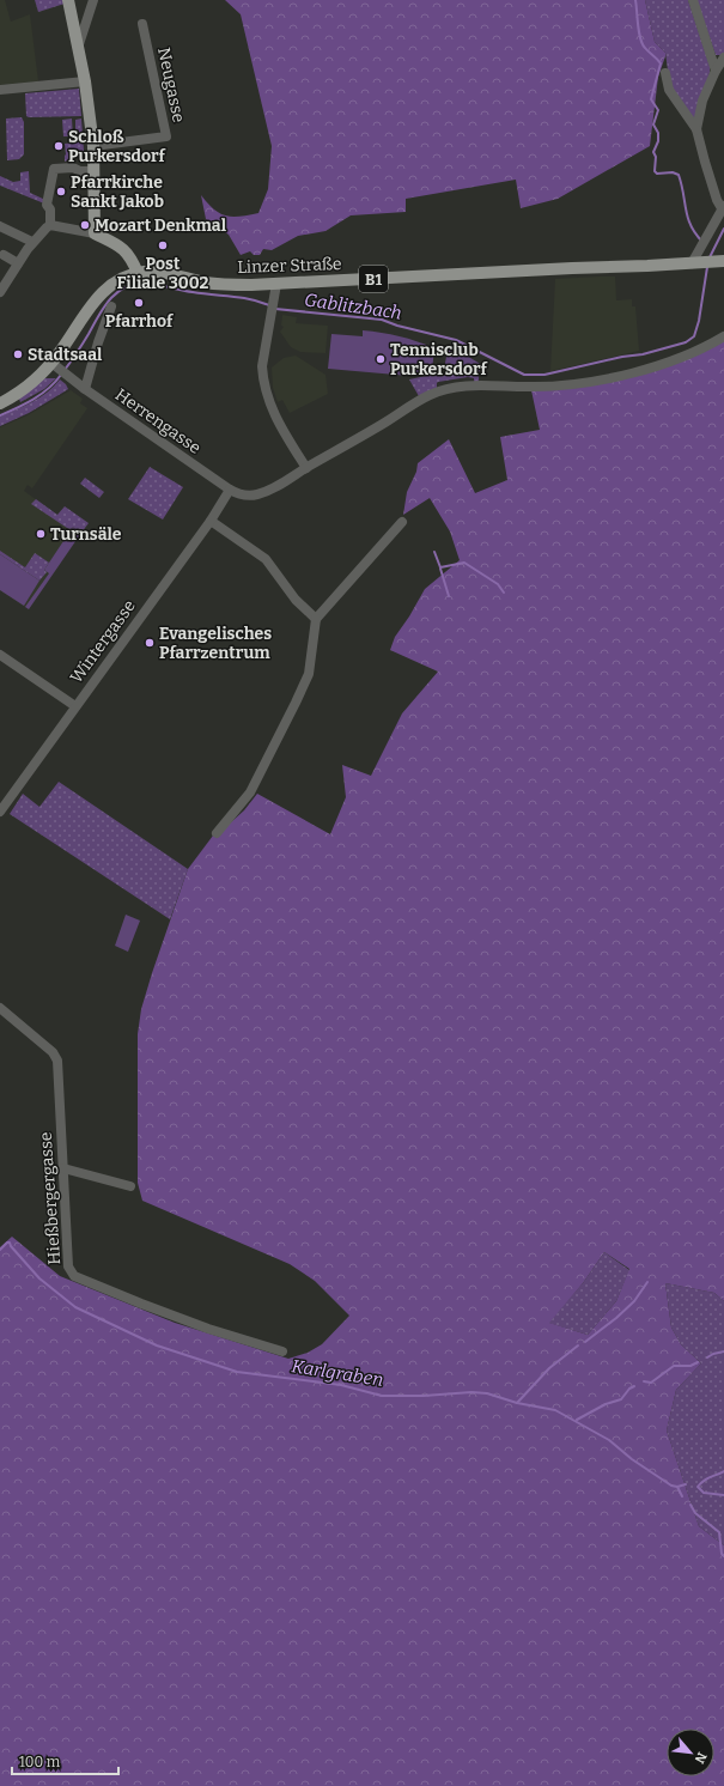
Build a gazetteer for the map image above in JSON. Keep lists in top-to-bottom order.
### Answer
{
  "streets": {
    "main road": ["Linzer Straße", "B1"],
    "street": [
      "Neugasse",
      "Herrengasse",
      "Wintergasse",
      "Hießbergergasse"
    ]
  },
  "crossings": [
    ["Linzer Straße", "Herrengasse"],
    ["Herrengasse", "Wintergasse"]
  ],
  "water": ["Gablitzbach", "Karlgraben"],
  "places": [
    "Schloß Purkersdorf",
    "Pfarrkirche Sankt Jakob",
    "Mozart Denkmal",
    "Post Filiale 3002",
    "Pfarrhof",
    "Stadtsaal",
    "Tennisclub Purkersdorf",
    "Turnsäle",
    "Evangelisches Pfarrzentrum"
  ],
  "scale_bar": "100 m",
  "north": "bottom right"
}
